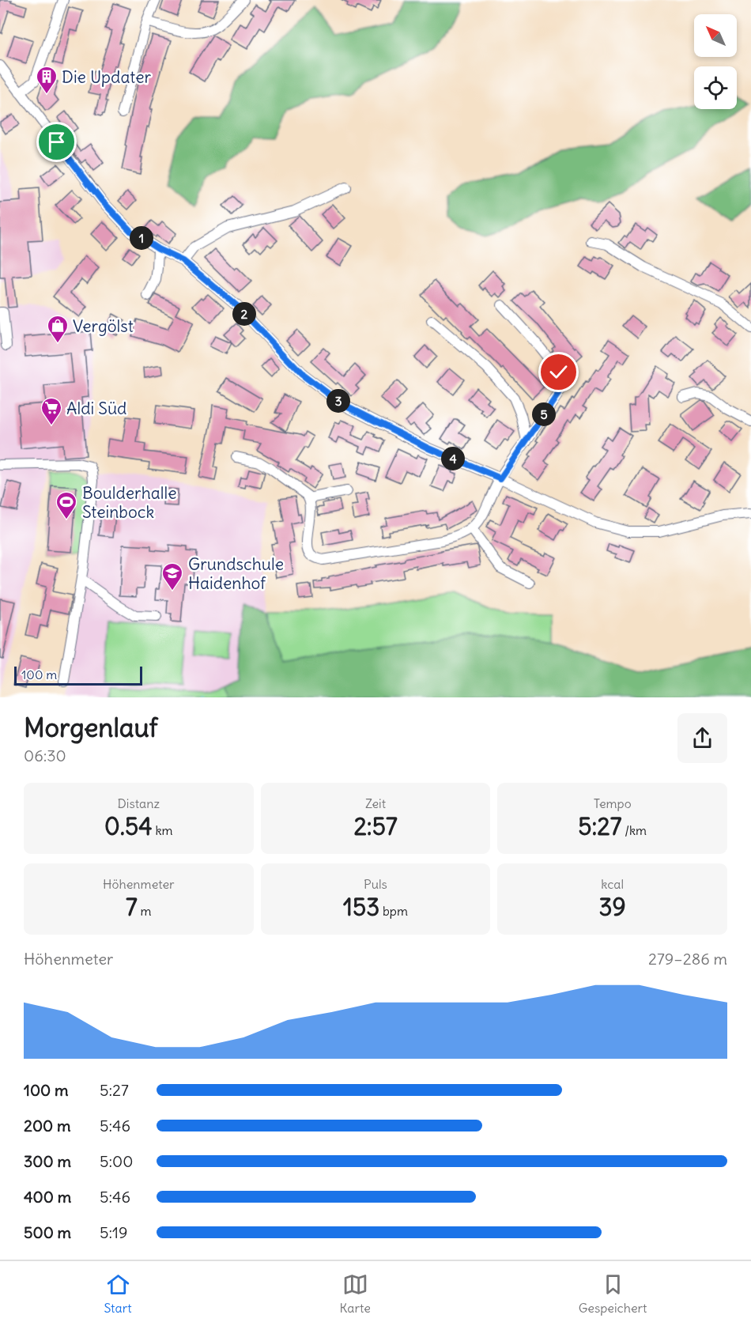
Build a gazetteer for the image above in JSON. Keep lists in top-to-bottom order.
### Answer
{
  "places": {
    "building": ["Die Updater"],
    "shop": ["Vergölst"],
    "supermarket": ["Aldi Süd"],
    "sports": ["Boulderhalle Steinbock"],
    "school or university": ["Grundschule Haidenhof"]
  },
  "scale_bar": "100 m",
  "north": "top left",
  "page": {
    "pins": [
      "1",
      "2",
      "3",
      "5",
      "4"
    ],
    "scale": "100 m",
    "heading": ["Morgenlauf", "06:30"],
    "stats": [
      ["Distanz", "0.54 km"],
      ["Zeit", "2:57"],
      ["Tempo", "5:27 /km"],
      ["Höhenmeter", "7 m"],
      ["Puls", "153 bpm"],
      ["kcal", "39"]
    ],
    "chart": ["Höhenmeter", "279–286 m"],
    "list": [
      {
        "name": "100 m",
        "note": "5:27"
      },
      {
        "name": "200 m",
        "note": "5:46"
      },
      {
        "name": "300 m",
        "note": "5:00"
      },
      {
        "name": "400 m",
        "note": "5:46"
      },
      {
        "name": "500 m",
        "note": "5:19"
      }
    ],
    "tabs": ["Start", "Karte", "Gespeichert"]
  }
}
